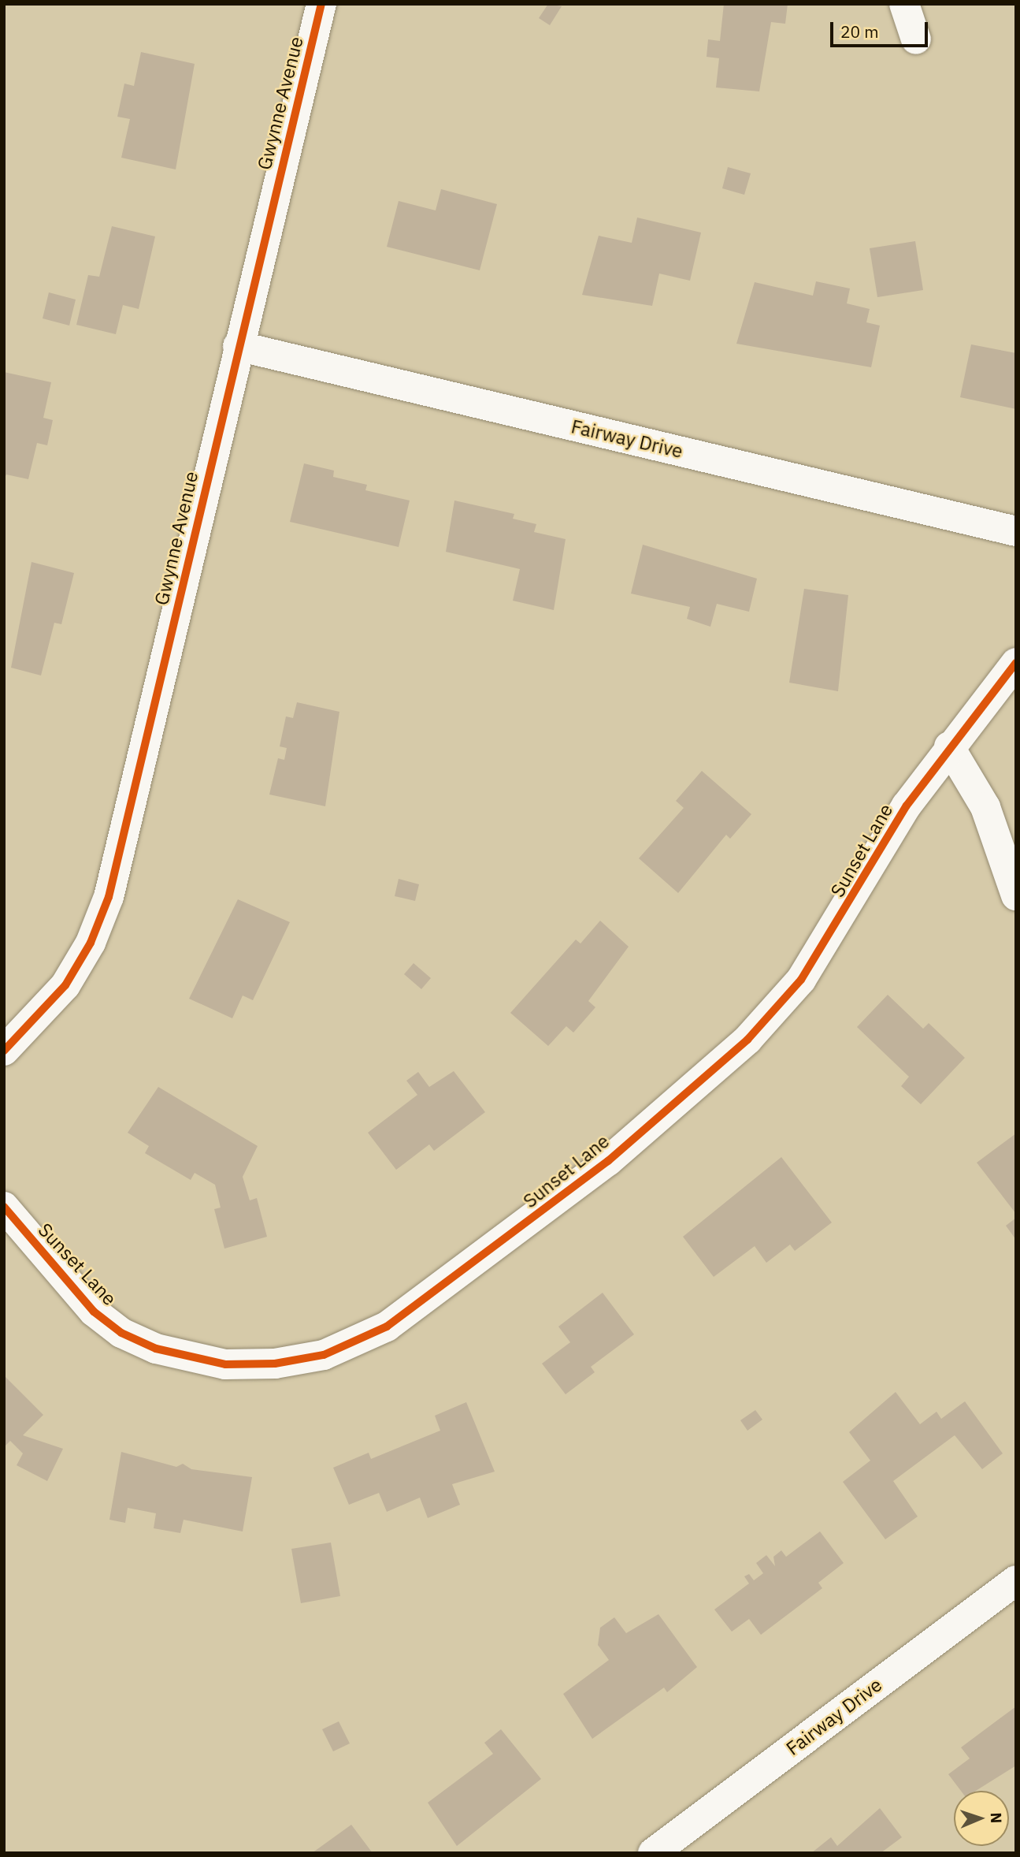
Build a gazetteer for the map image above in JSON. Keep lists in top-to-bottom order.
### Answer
{
  "streets": {
    "street": ["Gwynne Avenue", "Fairway Drive", "Sunset Lane"]
  },
  "crossings": [
    ["Gwynne Avenue", "Fairway Drive"]
  ],
  "scale_bar": "20 m",
  "north": "right"
}
